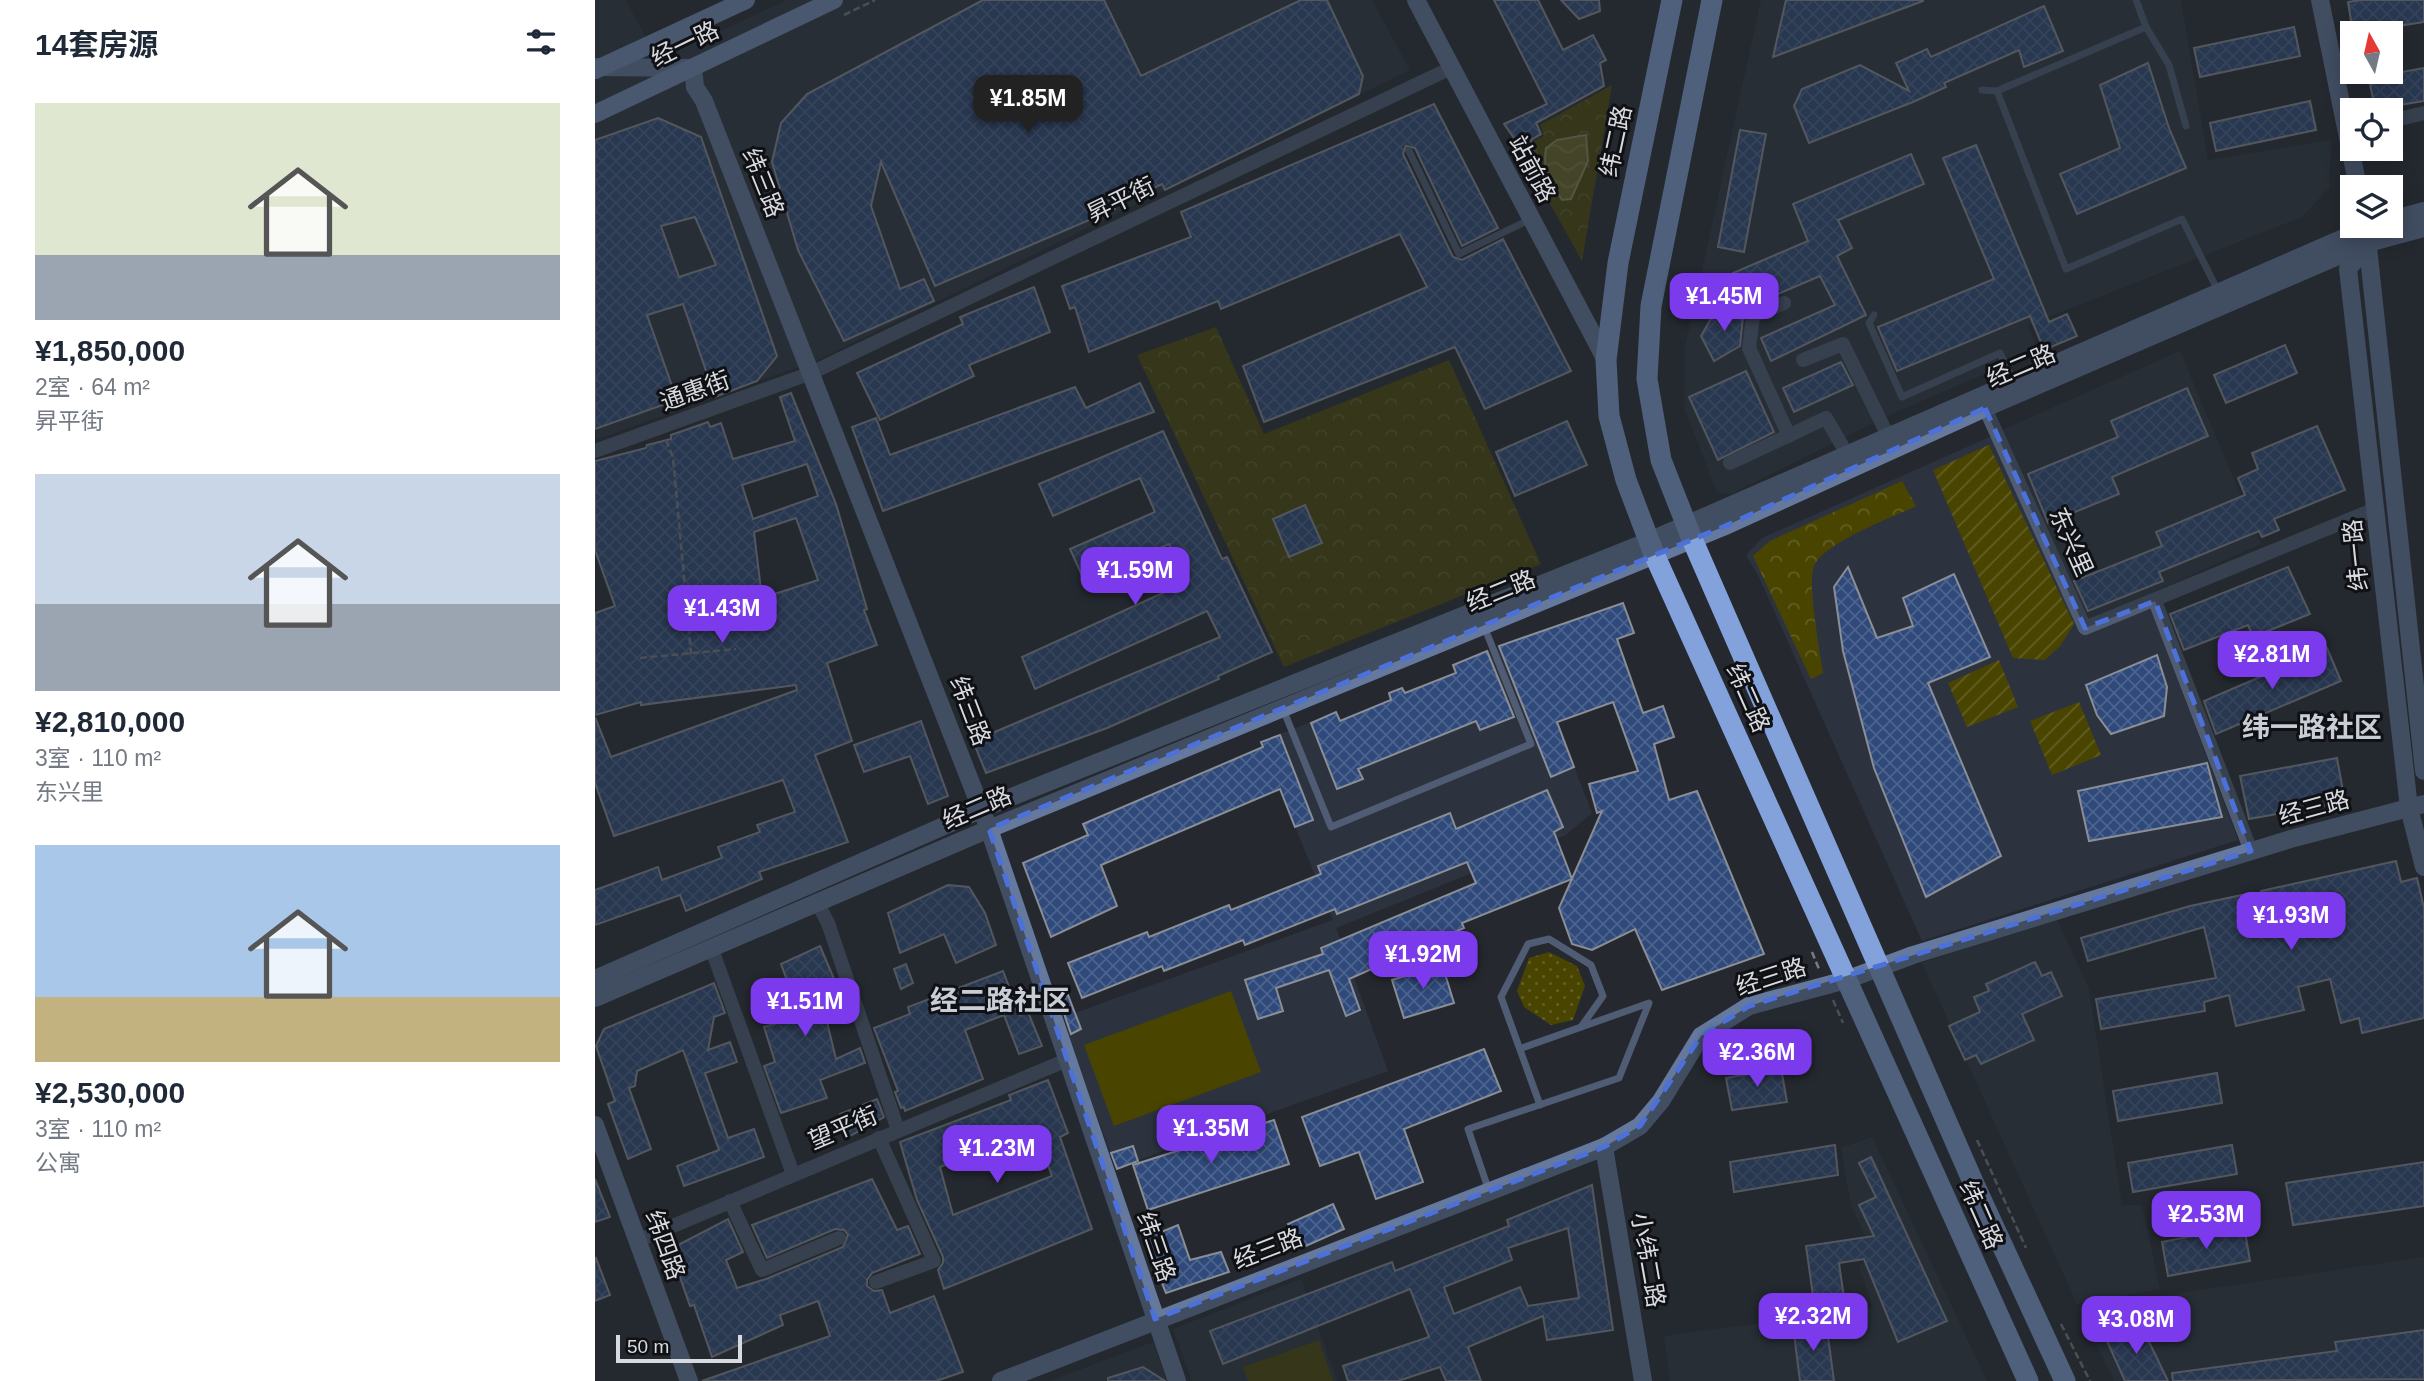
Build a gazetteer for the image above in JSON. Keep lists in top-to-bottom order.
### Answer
{
  "streets": {
    "highway": ["纬二路"],
    "main road": ["经一路"],
    "street": [
      "站前路",
      "纬三路",
      "昇平街",
      "经二路",
      "通惠街",
      "东兴里",
      "纬一路",
      "经三路",
      "望平街",
      "纬四路",
      "小纬二路"
    ]
  },
  "crossings": [
    ["经一路", "纬三路"],
    ["纬二路", "站前路"],
    ["纬二路", "经二路"],
    ["纬二路", "经三路"],
    ["站前路", "昇平街"],
    ["纬三路", "昇平街"],
    ["纬三路", "经二路"],
    ["纬三路", "通惠街"],
    ["纬三路", "经三路"],
    ["纬三路", "望平街"],
    ["昇平街", "通惠街"],
    ["经二路", "东兴里"],
    ["东兴里", "纬一路"],
    ["纬一路", "经三路"],
    ["经三路", "小纬二路"],
    ["望平街", "纬四路"]
  ],
  "districts": ["纬一路社区", "经二路社区"],
  "scale_bar": "50 m",
  "north": "top",
  "page": {
    "heading": "14套房源",
    "price": [
      "¥1.85M",
      "¥1.45M",
      "¥1.59M",
      "¥1.43M",
      "¥2.81M",
      "¥1.93M",
      "¥1.92M",
      "¥1.51M",
      "¥2.36M",
      "¥1.35M",
      "¥1.23M",
      "¥2.53M",
      "¥2.32M",
      "¥3.08M"
    ],
    "list": [
      {
        "name": "¥1,850,000",
        "note": "2室 · 64 m² · 昇平街"
      },
      {
        "name": "¥2,810,000",
        "note": "3室 · 110 m² · 东兴里"
      },
      {
        "name": "¥2,530,000",
        "note": "3室 · 110 m² · 公寓"
      }
    ],
    "scale": "50 m"
  }
}
